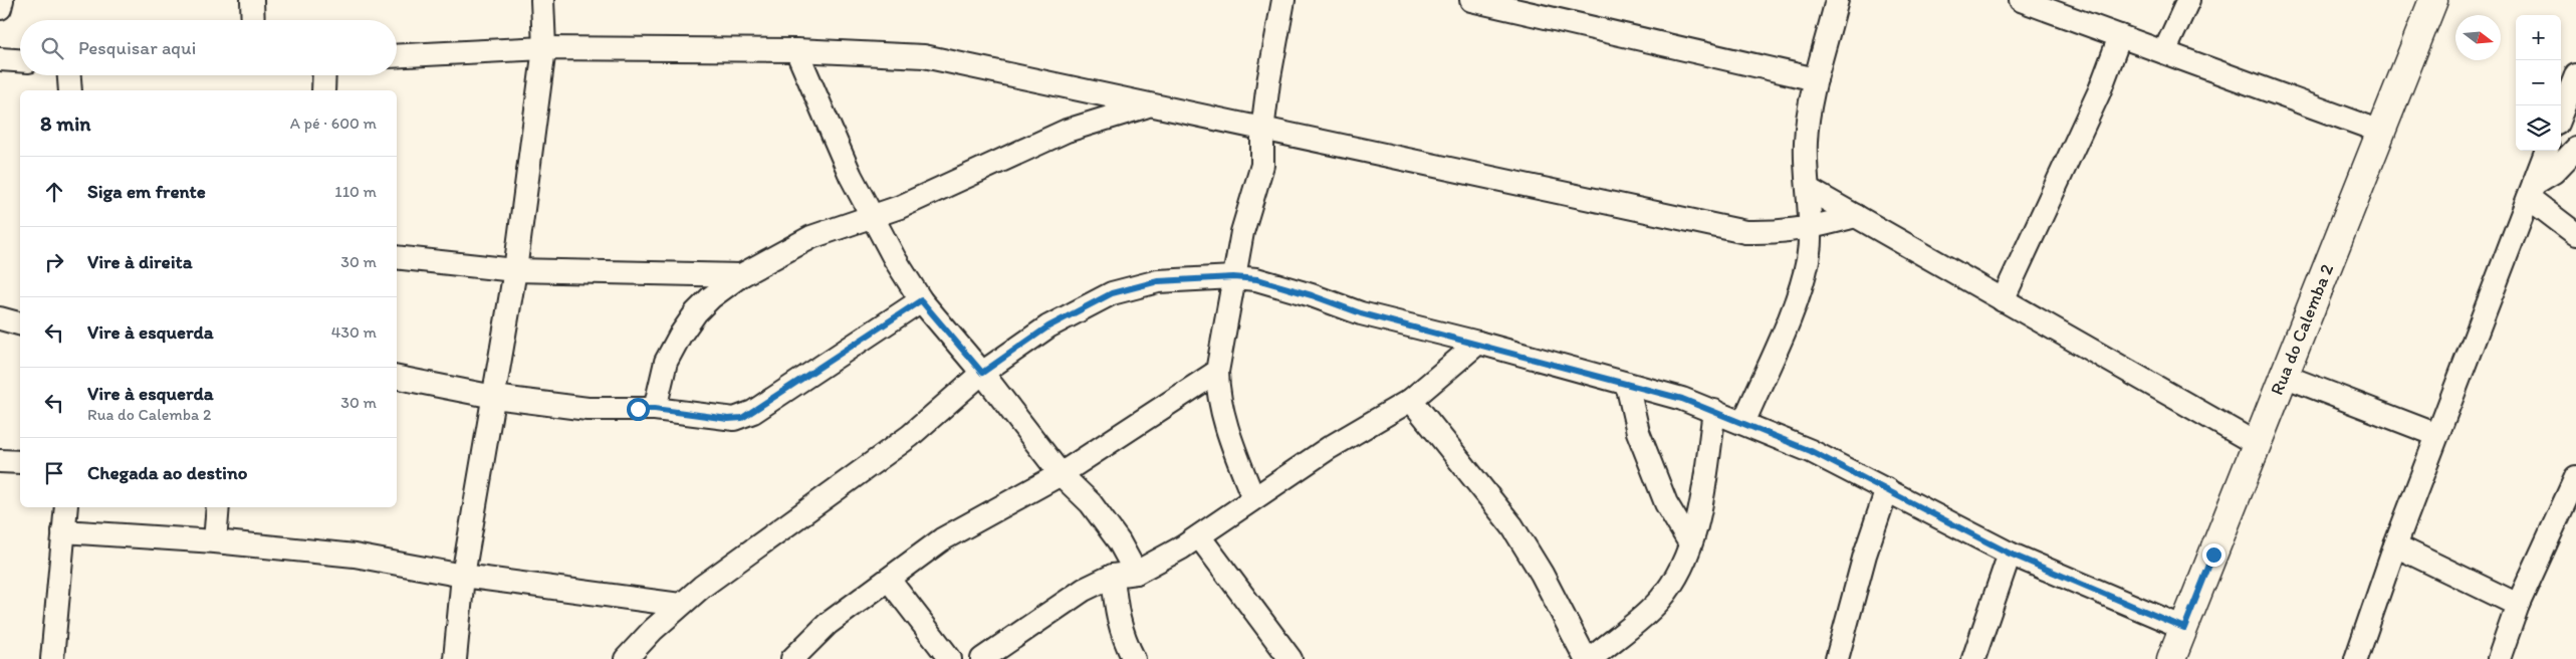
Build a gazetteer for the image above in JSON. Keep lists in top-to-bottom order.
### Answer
{
  "streets": {
    "main road": ["Rua do Calemba 2"]
  },
  "north": "right",
  "page": {
    "map_buttons": ["+", "−"],
    "search": "Pesquisar aqui",
    "heading": ["8 min", "A pé · 600 m"],
    "list": [
      ["Siga em frente", "110 m"],
      ["Vire à direita", "30 m"],
      ["Vire à esquerda", "430 m"],
      ["Vire à esquerda", "Rua do Calemba 2", "30 m"],
      "Chegada ao destino"
    ]
  }
}
